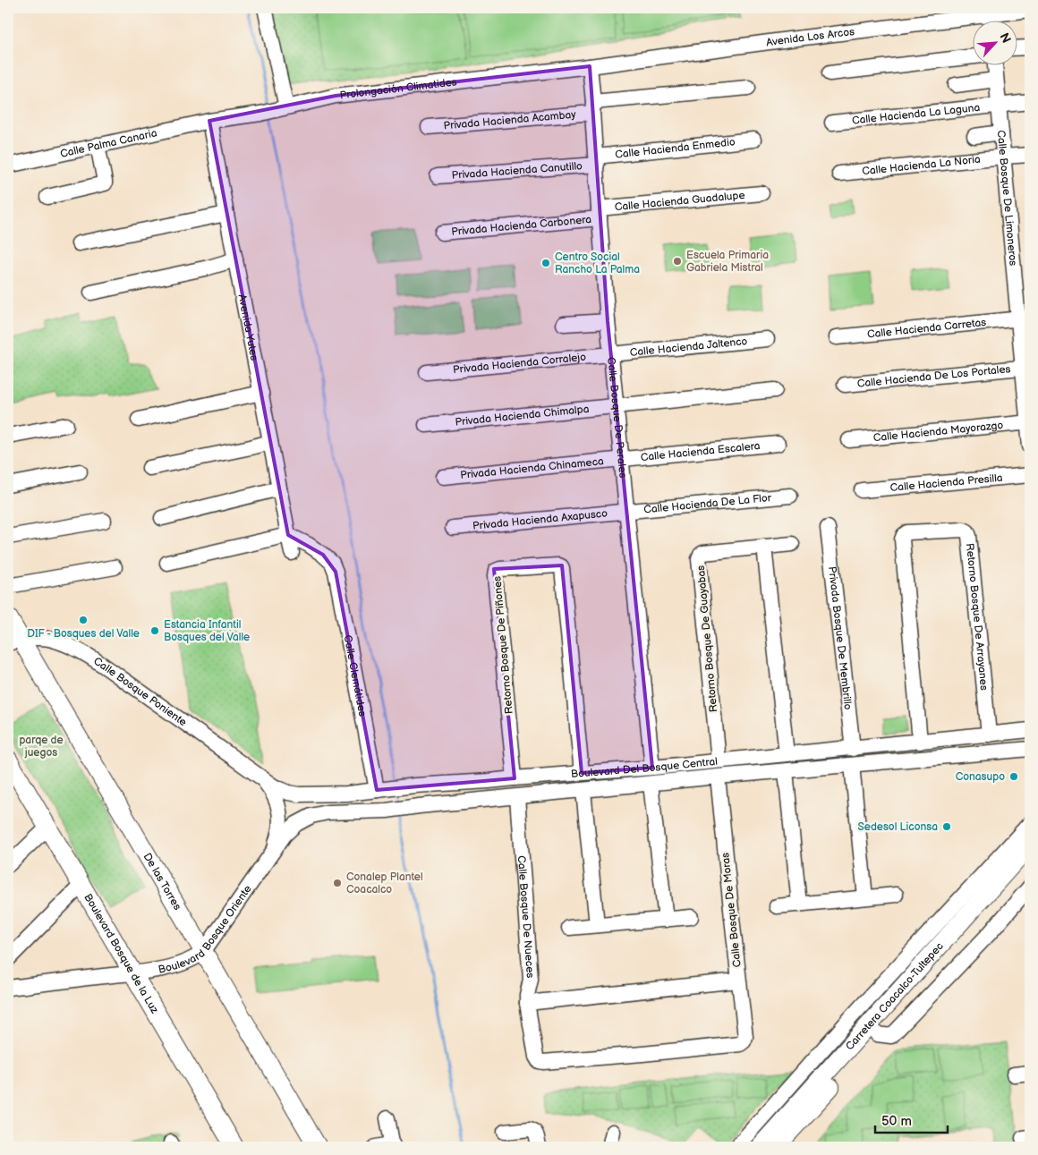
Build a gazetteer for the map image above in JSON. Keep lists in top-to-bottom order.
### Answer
{
  "streets": {
    "main road": ["De las Torres", "Boulevard Bosque de la Luz", "Carretera Coacalco-Tultepec"],
    "street": [
      "Avenida Los Arcos",
      "Prolongación Climatides",
      "Calle Hacienda La Laguna",
      "Privada Hacienda Acambay",
      "Calle Palma Canaria",
      "Calle Hacienda Enmedio",
      "Calle Hacienda La Noria",
      "Privada Hacienda Canutillo",
      "Calle Bosque De Limoneros",
      "Calle Hacienda Guadalupe",
      "Privada Hacienda Carbonera",
      "Avenida Yutes",
      "Calle Hacienda Carretas",
      "Calle Hacienda Jaltenco",
      "Privada Hacienda Corralejo",
      "Calle Hacienda De Los Portales",
      "Privada Hacienda Chimalpa",
      "Calle Bosque De Perales",
      "Calle Hacienda Mayorazgo",
      "Calle Hacienda Escalera",
      "Privada Hacienda Chinameca",
      "Calle Hacienda Presilla",
      "Calle Hacienda De La Flor",
      "Privada Hacienda Axapusco",
      "Retorno Bosque De Arrayanes",
      "Privada Bosque De Membrillo",
      "Retorno Bosque De Guayabas",
      "Retorno Bosque De Piñones",
      "Calle Clemátides",
      "Calle Bosque Poniente",
      "Boulevard Del Bosque Central",
      "Calle Bosque De Moras",
      "Calle Bosque De Nueces",
      "Boulevard Bosque Oriente"
    ]
  },
  "crossings": [
    ["Avenida Los Arcos", "Prolongación Climatides"],
    ["Avenida Los Arcos", "Calle Bosque De Perales"],
    ["Prolongación Climatides", "Calle Palma Canaria"],
    ["Prolongación Climatides", "Avenida Yutes"],
    ["Prolongación Climatides", "Calle Bosque De Perales"],
    ["Calle Hacienda La Laguna", "Calle Bosque De Limoneros"],
    ["Privada Hacienda Acambay", "Calle Bosque De Perales"],
    ["Calle Palma Canaria", "Avenida Yutes"],
    ["Calle Hacienda Enmedio", "Privada Hacienda Canutillo"],
    ["Calle Hacienda Enmedio", "Calle Bosque De Perales"],
    ["Calle Hacienda La Noria", "Calle Bosque De Limoneros"],
    ["Privada Hacienda Canutillo", "Calle Bosque De Perales"],
    ["Calle Bosque De Limoneros", "Calle Hacienda Carretas"],
    ["Calle Bosque De Limoneros", "Calle Hacienda De Los Portales"],
    ["Calle Bosque De Limoneros", "Calle Hacienda Mayorazgo"],
    ["Calle Hacienda Guadalupe", "Privada Hacienda Carbonera"],
    ["Calle Hacienda Guadalupe", "Calle Bosque De Perales"],
    ["Privada Hacienda Carbonera", "Calle Bosque De Perales"],
    ["Avenida Yutes", "Calle Clemátides"],
    ["Calle Hacienda Jaltenco", "Privada Hacienda Corralejo"],
    ["Calle Hacienda Jaltenco", "Calle Bosque De Perales"],
    ["Privada Hacienda Corralejo", "Calle Bosque De Perales"],
    ["Privada Hacienda Chimalpa", "Calle Bosque De Perales"],
    ["Calle Bosque De Perales", "Calle Hacienda Escalera"],
    ["Calle Bosque De Perales", "Privada Hacienda Chinameca"],
    ["Calle Bosque De Perales", "Calle Hacienda De La Flor"],
    ["Calle Bosque De Perales", "Privada Hacienda Axapusco"],
    ["Calle Bosque De Perales", "Boulevard Del Bosque Central"],
    ["Calle Hacienda Escalera", "Privada Hacienda Chinameca"],
    ["Calle Hacienda De La Flor", "Privada Hacienda Axapusco"],
    ["Retorno Bosque De Arrayanes", "Boulevard Del Bosque Central"],
    ["Privada Bosque De Membrillo", "Boulevard Del Bosque Central"],
    ["Retorno Bosque De Guayabas", "Boulevard Del Bosque Central"],
    ["Retorno Bosque De Piñones", "Boulevard Del Bosque Central"],
    ["Calle Clemátides", "Boulevard Del Bosque Central"],
    ["Calle Bosque Poniente", "Boulevard Del Bosque Central"],
    ["Calle Bosque Poniente", "De las Torres"],
    ["Boulevard Del Bosque Central", "Calle Bosque De Moras"],
    ["Boulevard Del Bosque Central", "Calle Bosque De Nueces"],
    ["Boulevard Del Bosque Central", "Boulevard Bosque Oriente"],
    ["De las Torres", "Boulevard Bosque Oriente"],
    ["Calle Bosque De Moras", "Calle Bosque De Nueces"],
    ["Boulevard Bosque Oriente", "Boulevard Bosque de la Luz"]
  ],
  "parks": ["parqe de juegos"],
  "places": [
    "Escuela Primaria Gabriela Mistral",
    "Centro Social Rancho La Palma",
    "DIF - Bosques del Valle",
    "Estancia Infantil Bosques del Valle",
    "Conasupo",
    "Sedesol Liconsa",
    "Conalep Plantel Coacalco"
  ],
  "scale_bar": "50 m",
  "north": "top right"
}
